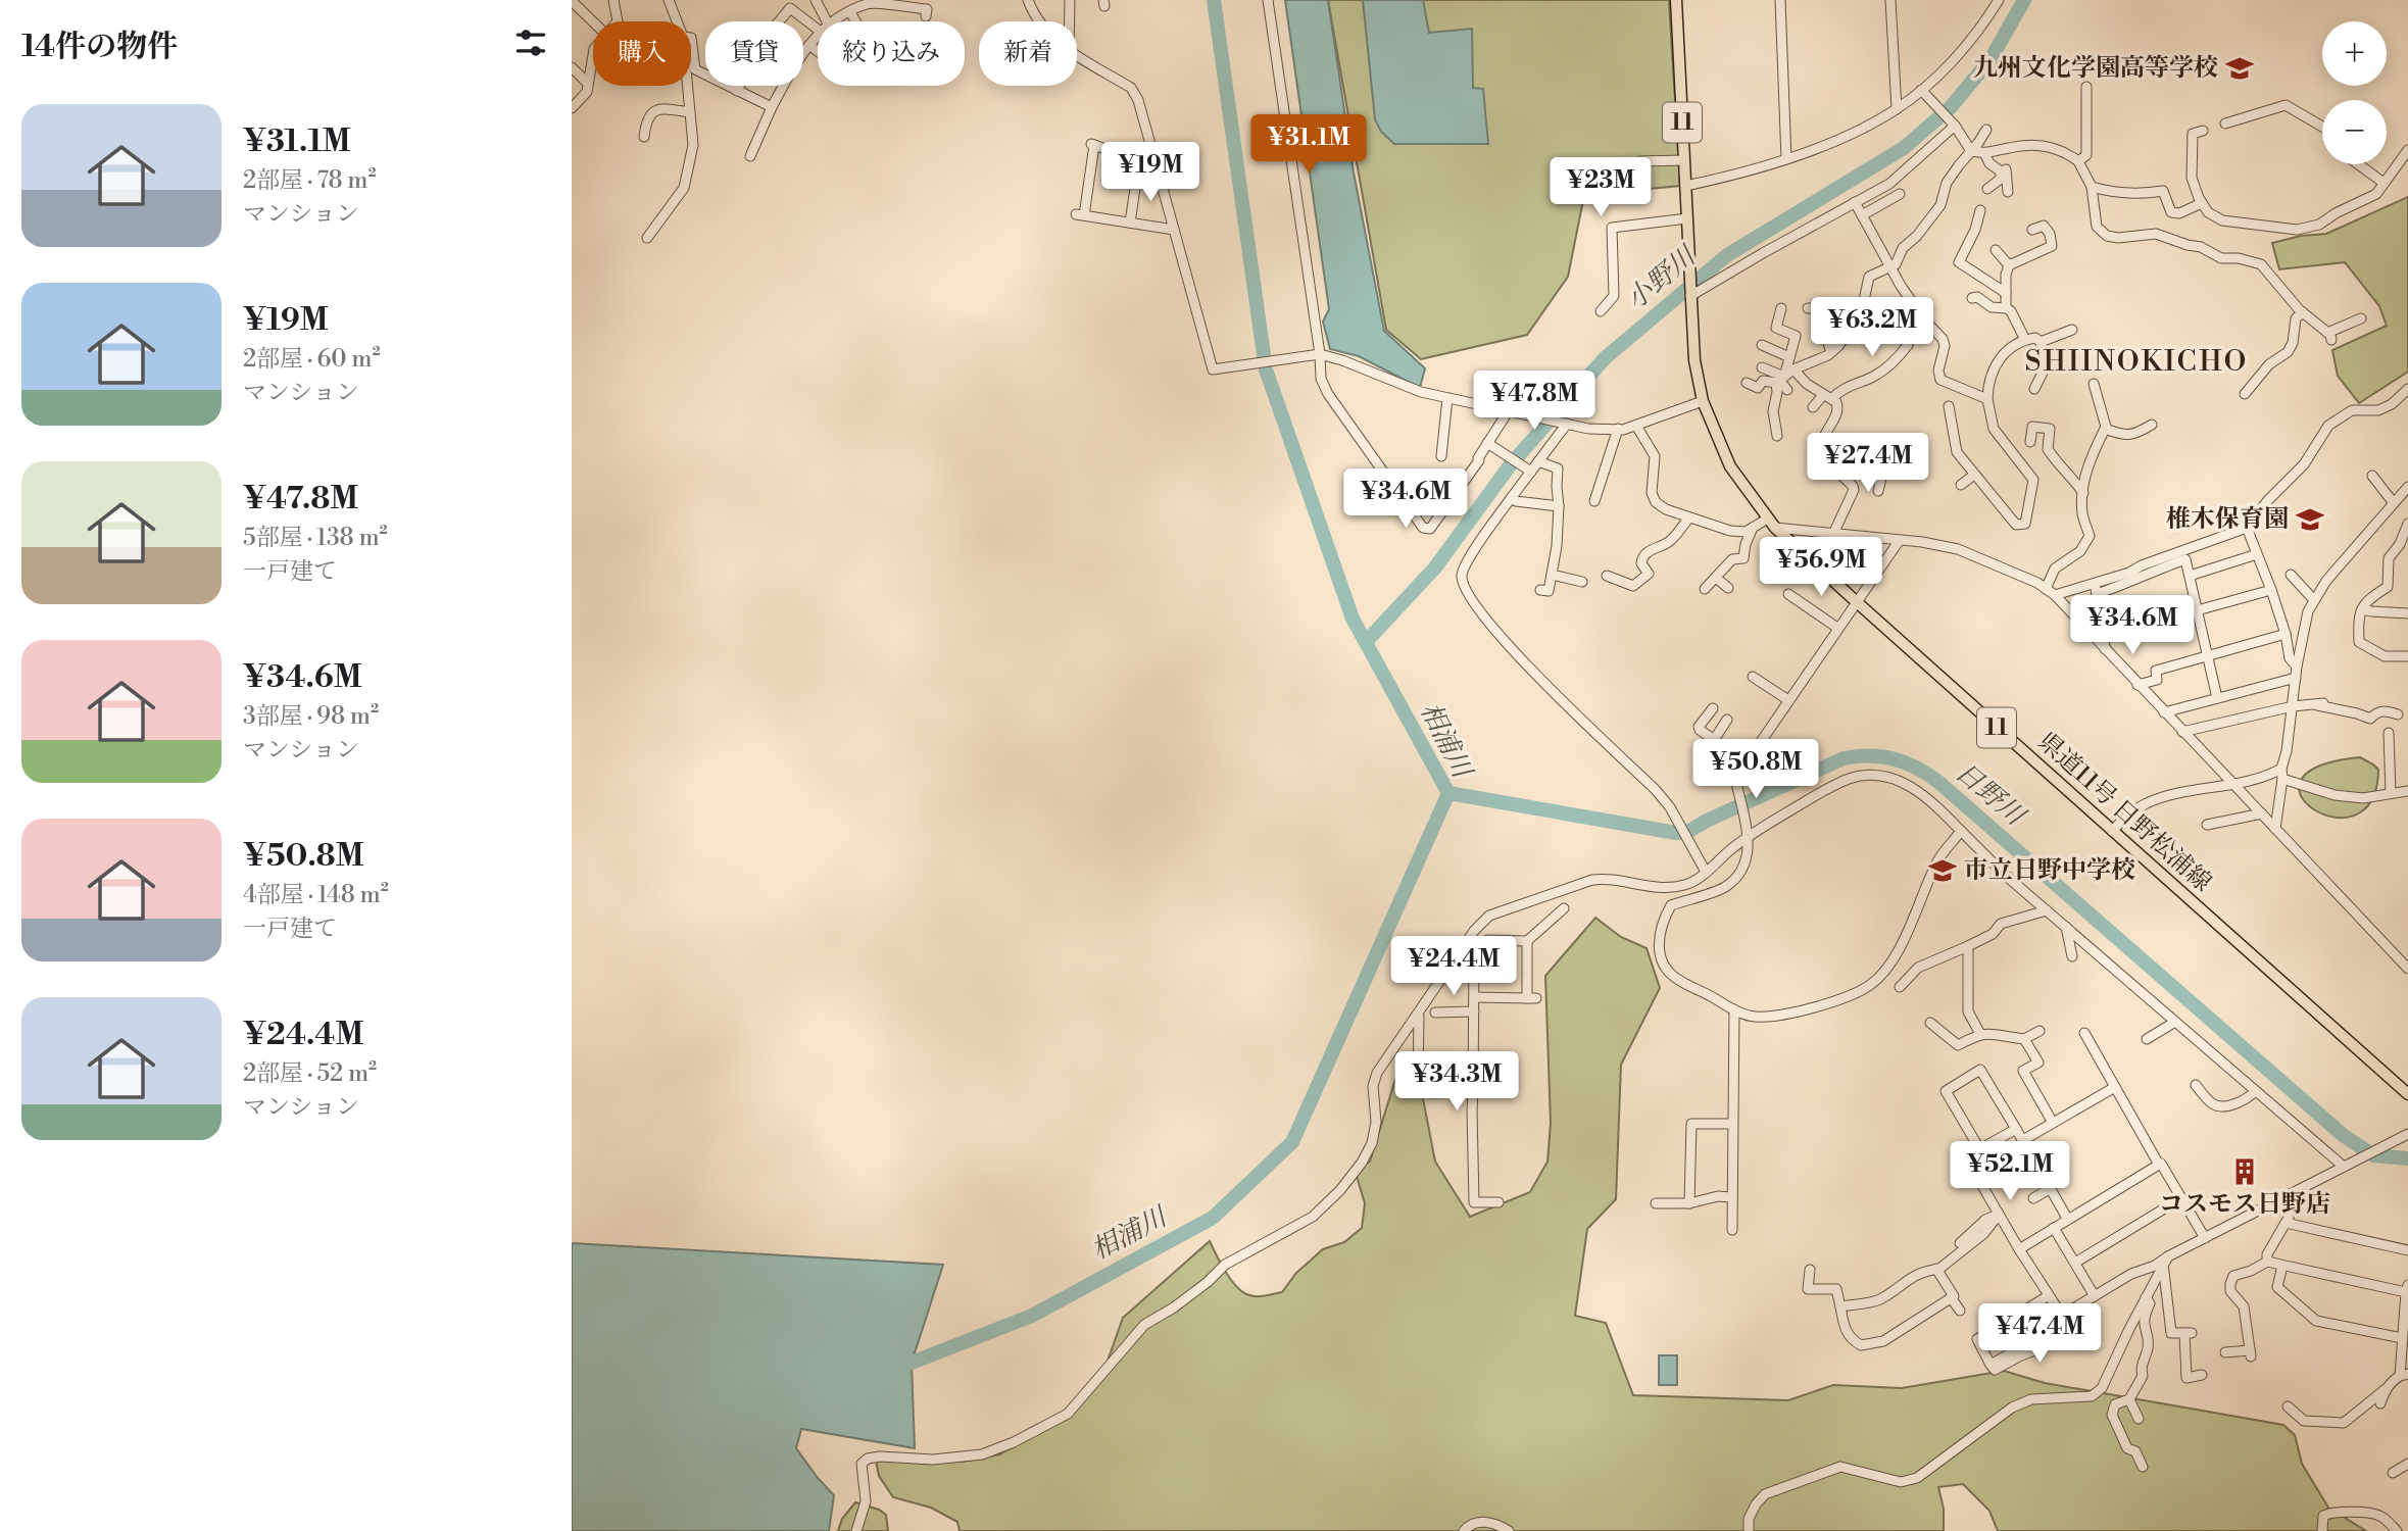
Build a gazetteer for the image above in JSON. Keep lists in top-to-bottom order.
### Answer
{
  "streets": {
    "main road": ["11", "県道11号 日野松浦線"]
  },
  "districts": ["SHIINOKICHO"],
  "water": ["小野川", "相浦川", "日野川"],
  "places": {
    "school or university": ["九州文化学園高等学校", "椎木保育園", "市立日野中学校"],
    "building": ["コスモス日野店"]
  },
  "page": {
    "heading": "14件の物件",
    "map_buttons": ["+", "−"],
    "chip": [
      "購入",
      "賃貸",
      "絞り込み",
      "新着"
    ],
    "list": [
      {
        "name": "¥31.1M",
        "note": "2部屋 · 78 m² · マンション"
      },
      {
        "name": "¥19M",
        "note": "2部屋 · 60 m² · マンション"
      },
      {
        "name": "¥47.8M",
        "note": "5部屋 · 138 m² · 一戸建て"
      },
      {
        "name": "¥34.6M",
        "note": "3部屋 · 98 m² · マンション"
      },
      {
        "name": "¥50.8M",
        "note": "4部屋 · 148 m² · 一戸建て"
      },
      {
        "name": "¥24.4M",
        "note": "2部屋 · 52 m² · マンション"
      }
    ],
    "price": [
      "¥31.1M",
      "¥19M",
      "¥23M",
      "¥63.2M",
      "¥47.8M",
      "¥27.4M",
      "¥34.6M",
      "¥56.9M",
      "¥34.6M",
      "¥50.8M",
      "¥24.4M",
      "¥34.3M",
      "¥52.1M",
      "¥47.4M"
    ]
  }
}
